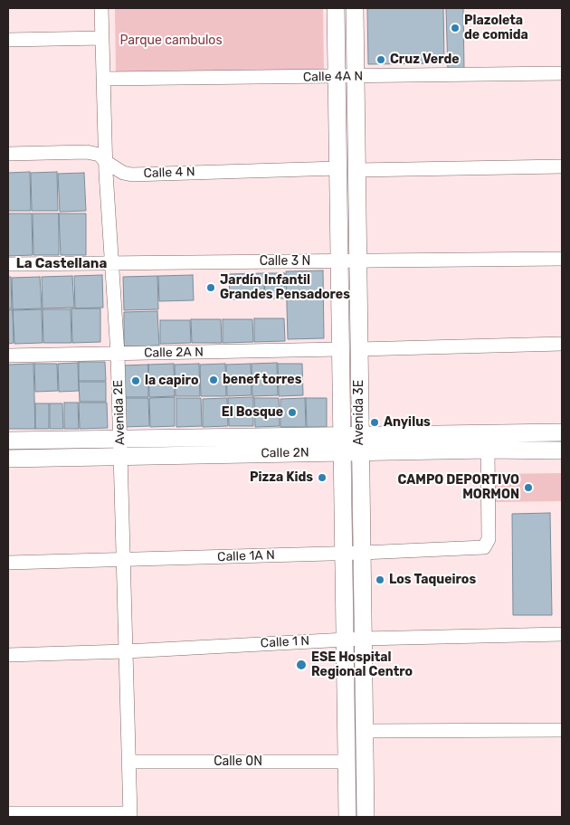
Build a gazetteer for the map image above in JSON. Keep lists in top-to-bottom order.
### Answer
{
  "streets": {
    "street": [
      "Calle 4A N",
      "Calle 4 N",
      "Calle 3 N",
      "Calle 2A N",
      "Avenida 2E",
      "Avenida 3E",
      "Calle 2N",
      "Calle 1A N",
      "Calle 1 N",
      "Calle 0N"
    ]
  },
  "crossings": [
    ["Calle 4A N", "Avenida 2E"],
    ["Calle 4A N", "Avenida 3E"],
    ["Calle 4 N", "Avenida 2E"],
    ["Calle 4 N", "Avenida 3E"],
    ["Calle 3 N", "Avenida 2E"],
    ["Calle 3 N", "Avenida 3E"],
    ["Calle 2A N", "Avenida 2E"],
    ["Calle 2A N", "Avenida 3E"],
    ["Avenida 2E", "Calle 2N"],
    ["Avenida 2E", "Calle 1A N"],
    ["Avenida 2E", "Calle 1 N"],
    ["Avenida 2E", "Calle 0N"],
    ["Avenida 3E", "Calle 2N"],
    ["Avenida 3E", "Calle 1A N"],
    ["Avenida 3E", "Calle 1 N"],
    ["Avenida 3E", "Calle 0N"],
    ["Calle 2N", "Calle 1A N"]
  ],
  "districts": ["La Castellana"],
  "parks": ["Parque cambulos"],
  "places": [
    "Plazoleta de comida",
    "Cruz Verde",
    "Jardín Infantil Grandes Pensadores",
    "benef torres",
    "la capiro",
    "El Bosque",
    "Anyilus",
    "Pizza Kids",
    "CAMPO DEPORTIVO MORMON",
    "Los Taqueiros",
    "ESE Hospital Regional Centro"
  ]
}
